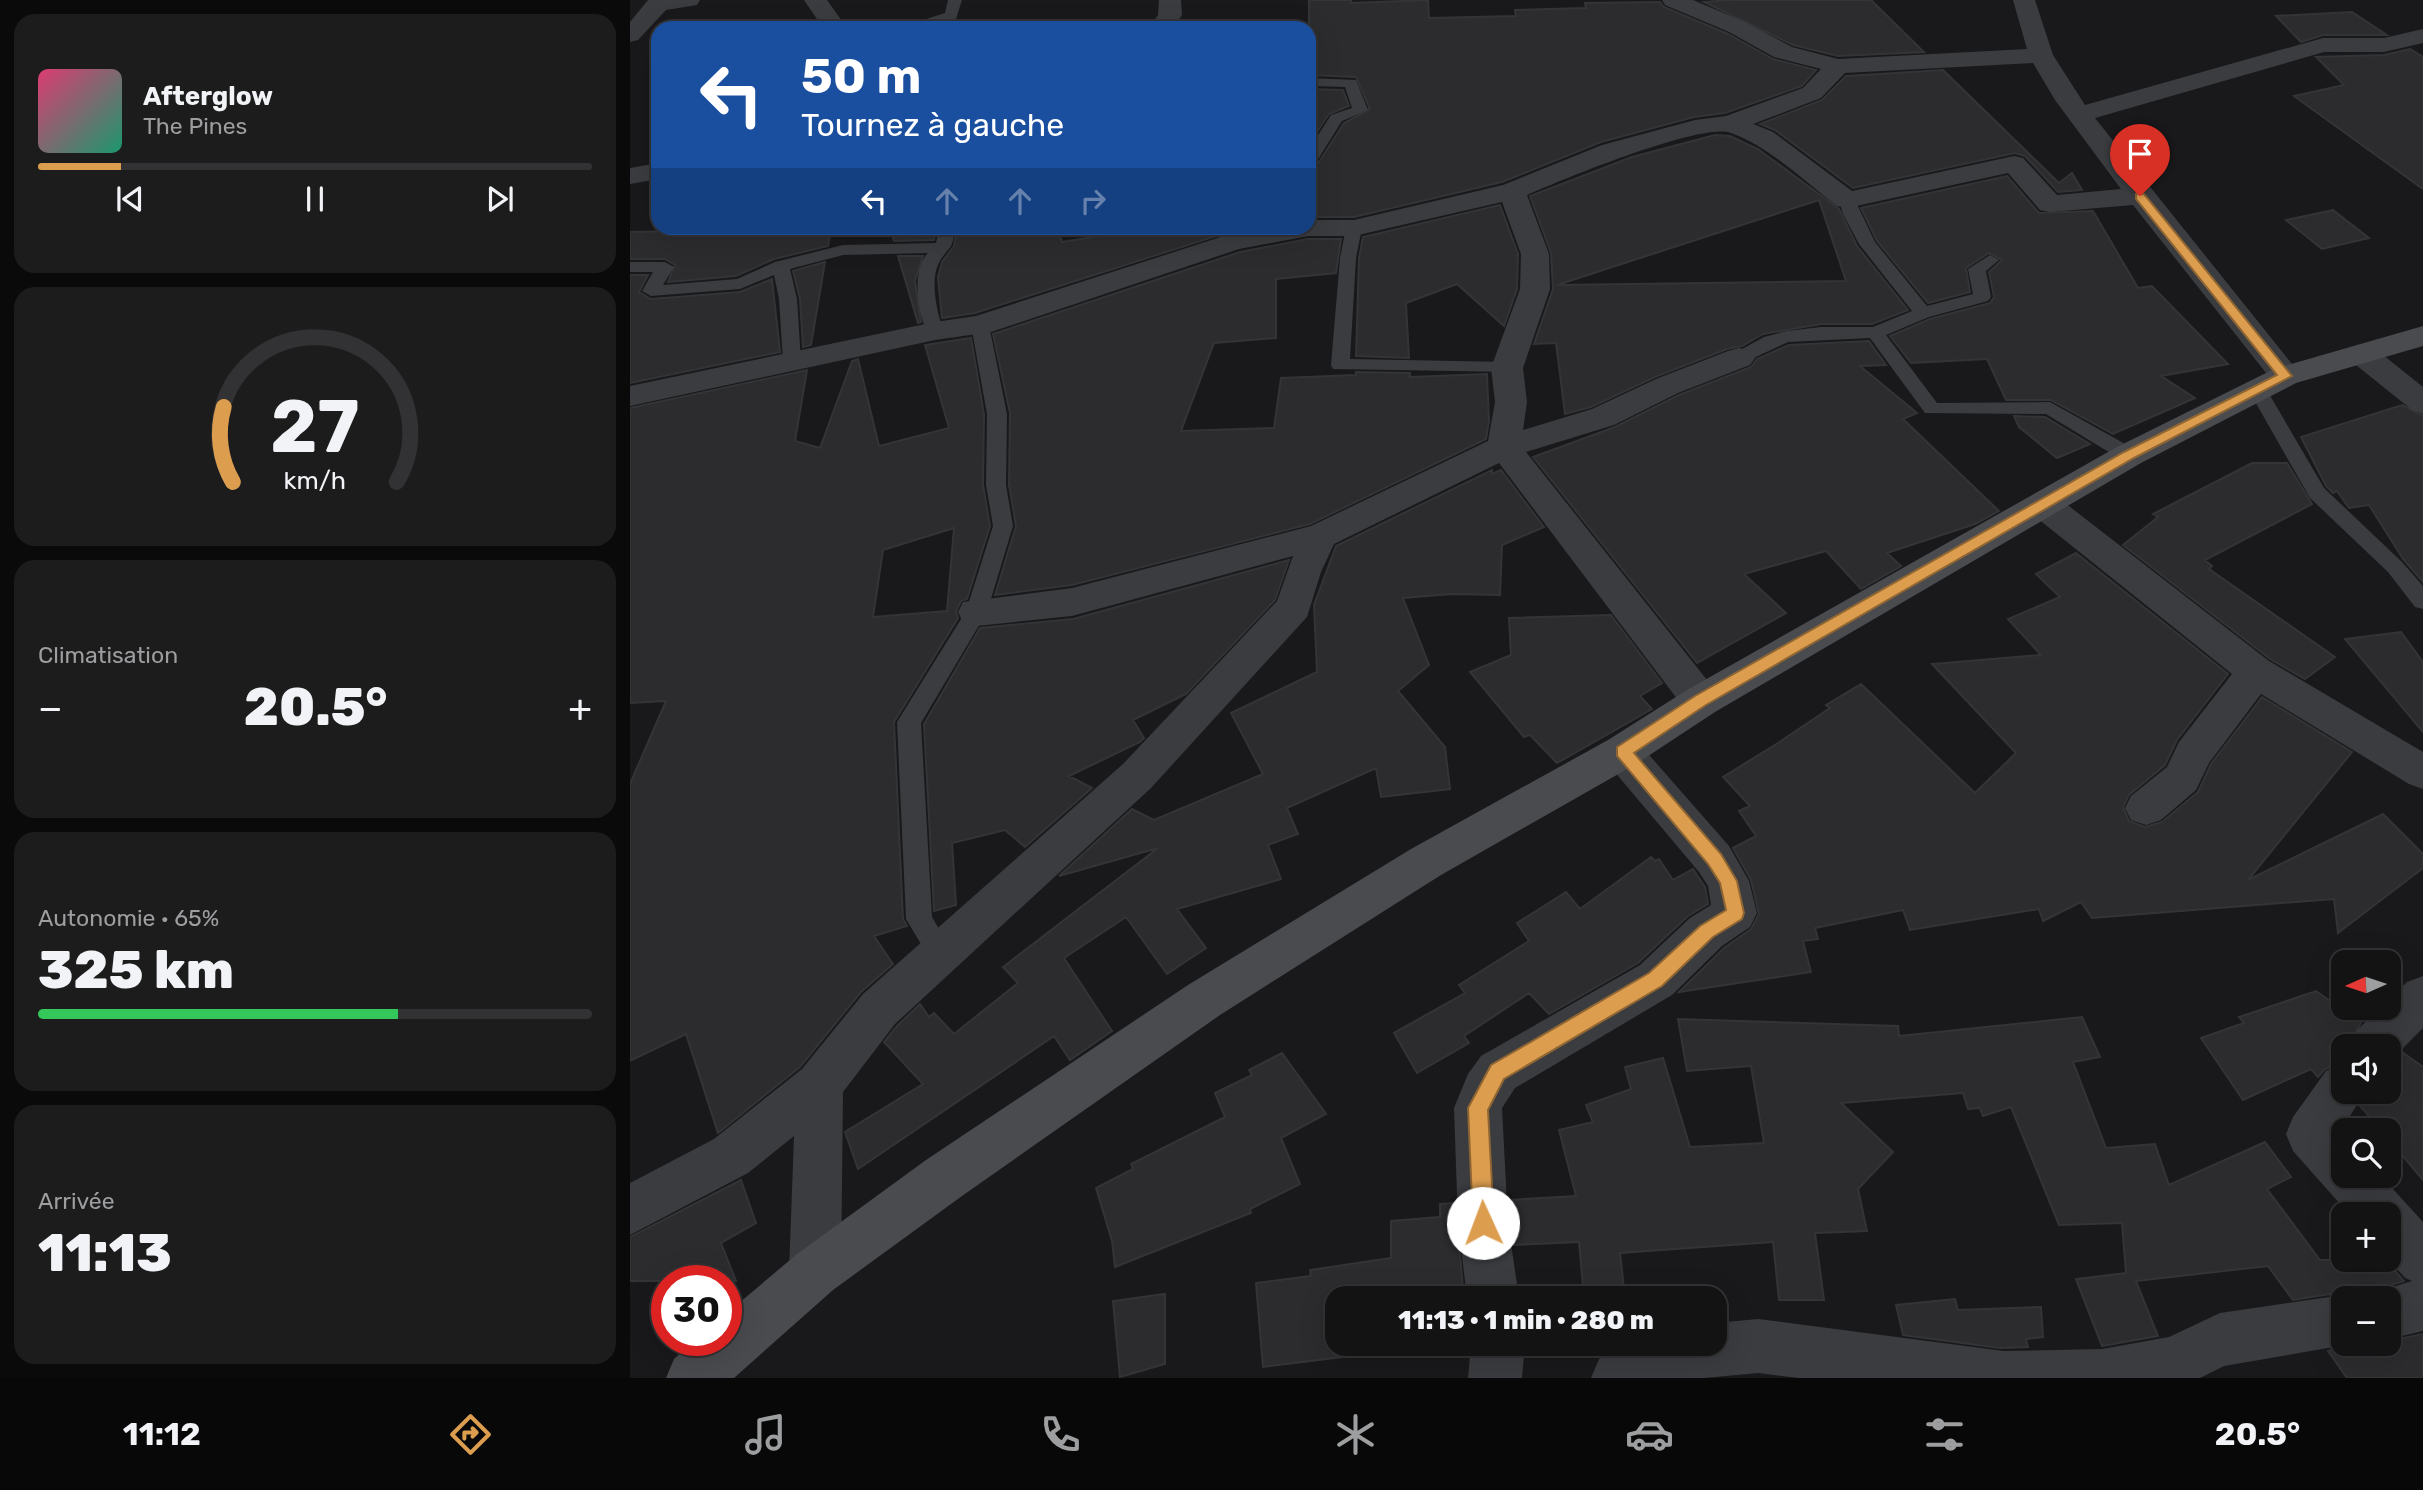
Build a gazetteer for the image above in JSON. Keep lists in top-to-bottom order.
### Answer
{
  "north": "left",
  "page": {
    "turn": ["50 m", "Tournez à gauche"],
    "song": ["Afterglow", "The Pines"],
    "tile": [
      "Climatisation",
      ["Autonomie · 65%", "325 km"],
      ["Arrivée", "11:13"]
    ],
    "heat": ["−", "20.5°", "+"],
    "map_buttons": ["+", "−"],
    "limit": "30",
    "trip": "11:13 · 1 min · 280 m",
    "tabs": ["11:12", "20.5°"],
    "gauge": ["27", "km/h"]
  }
}
